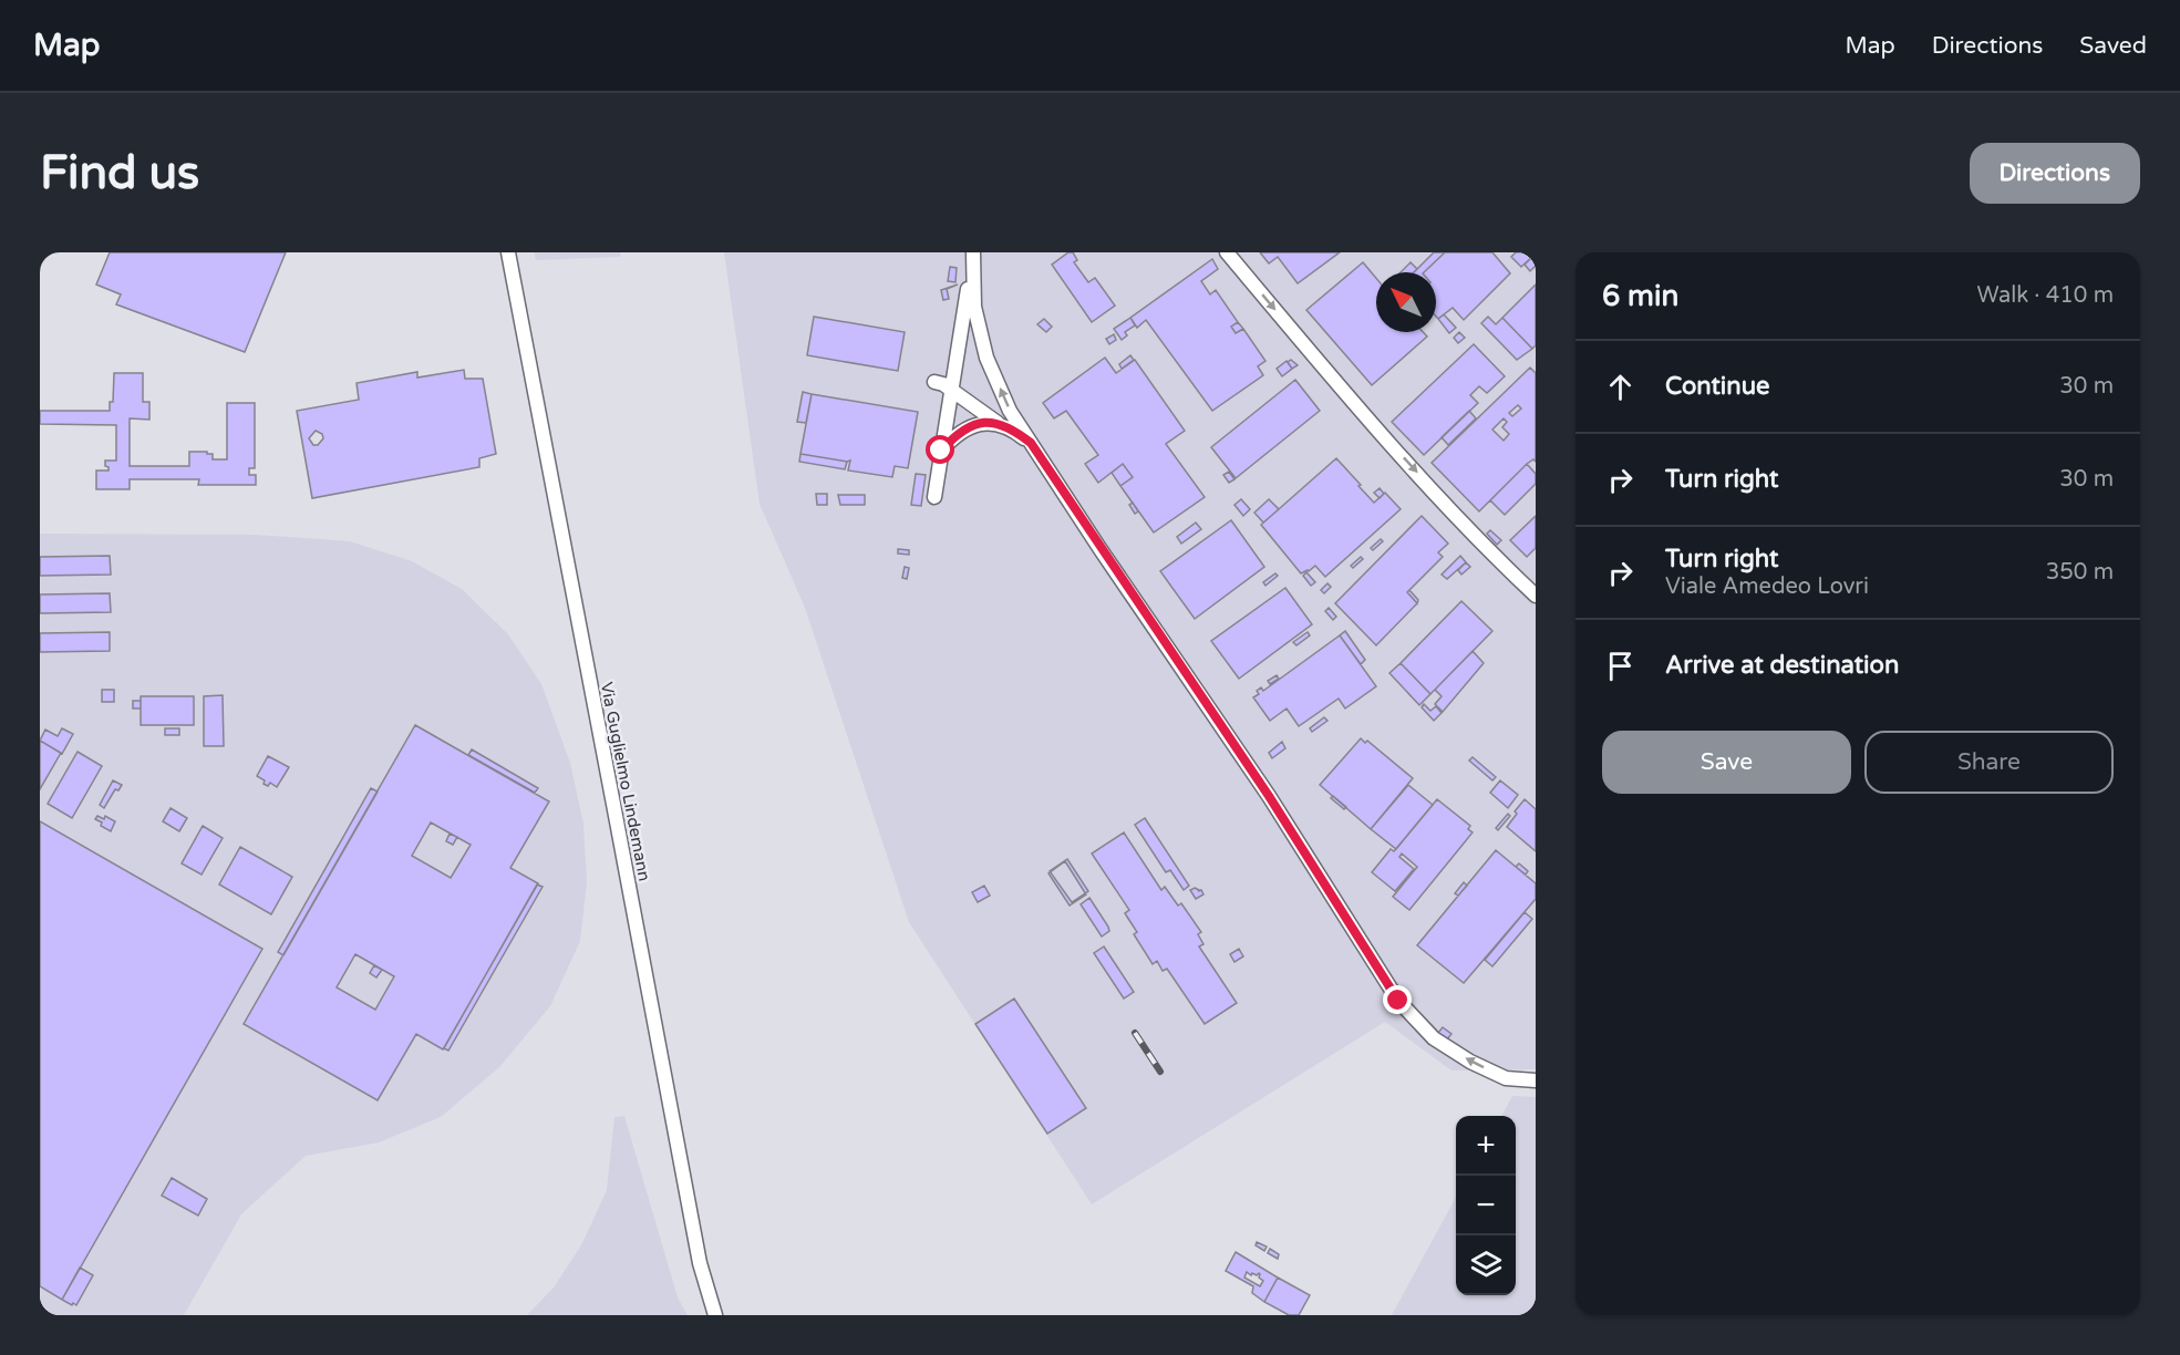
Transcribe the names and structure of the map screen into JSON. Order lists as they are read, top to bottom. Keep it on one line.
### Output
{"streets":{"street":["Via Guglielmo Lindemann"]},"north":"top left","page":{"header":"Map","nav":["Map","Directions","Saved"],"buttons":["Directions",["Save","Share"]],"title":"Find us","heading":["6 min","Walk · 410 m"],"list":[["Continue","30 m"],["Turn right","30 m"],["Turn right","Viale Amedeo Lovri","350 m"],"Arrive at destination"],"map_buttons":["+","−"]}}
